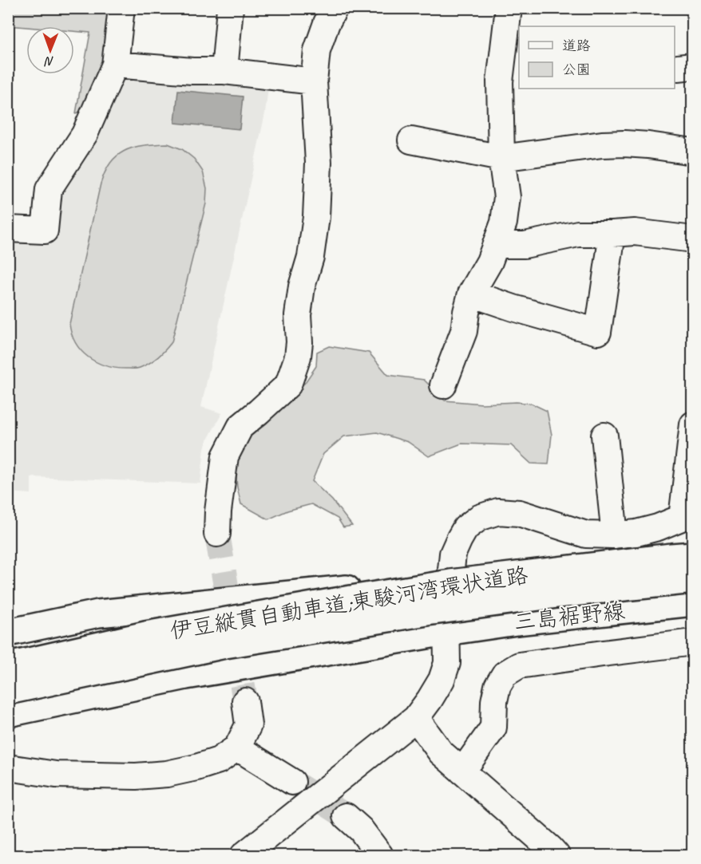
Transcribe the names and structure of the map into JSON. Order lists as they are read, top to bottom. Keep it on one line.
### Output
{"streets":{"main road":["伊豆縦貫自動車道;東駿河湾環状道路","三島裾野線"]},"legend":["道路","公園"],"north":"bottom"}
